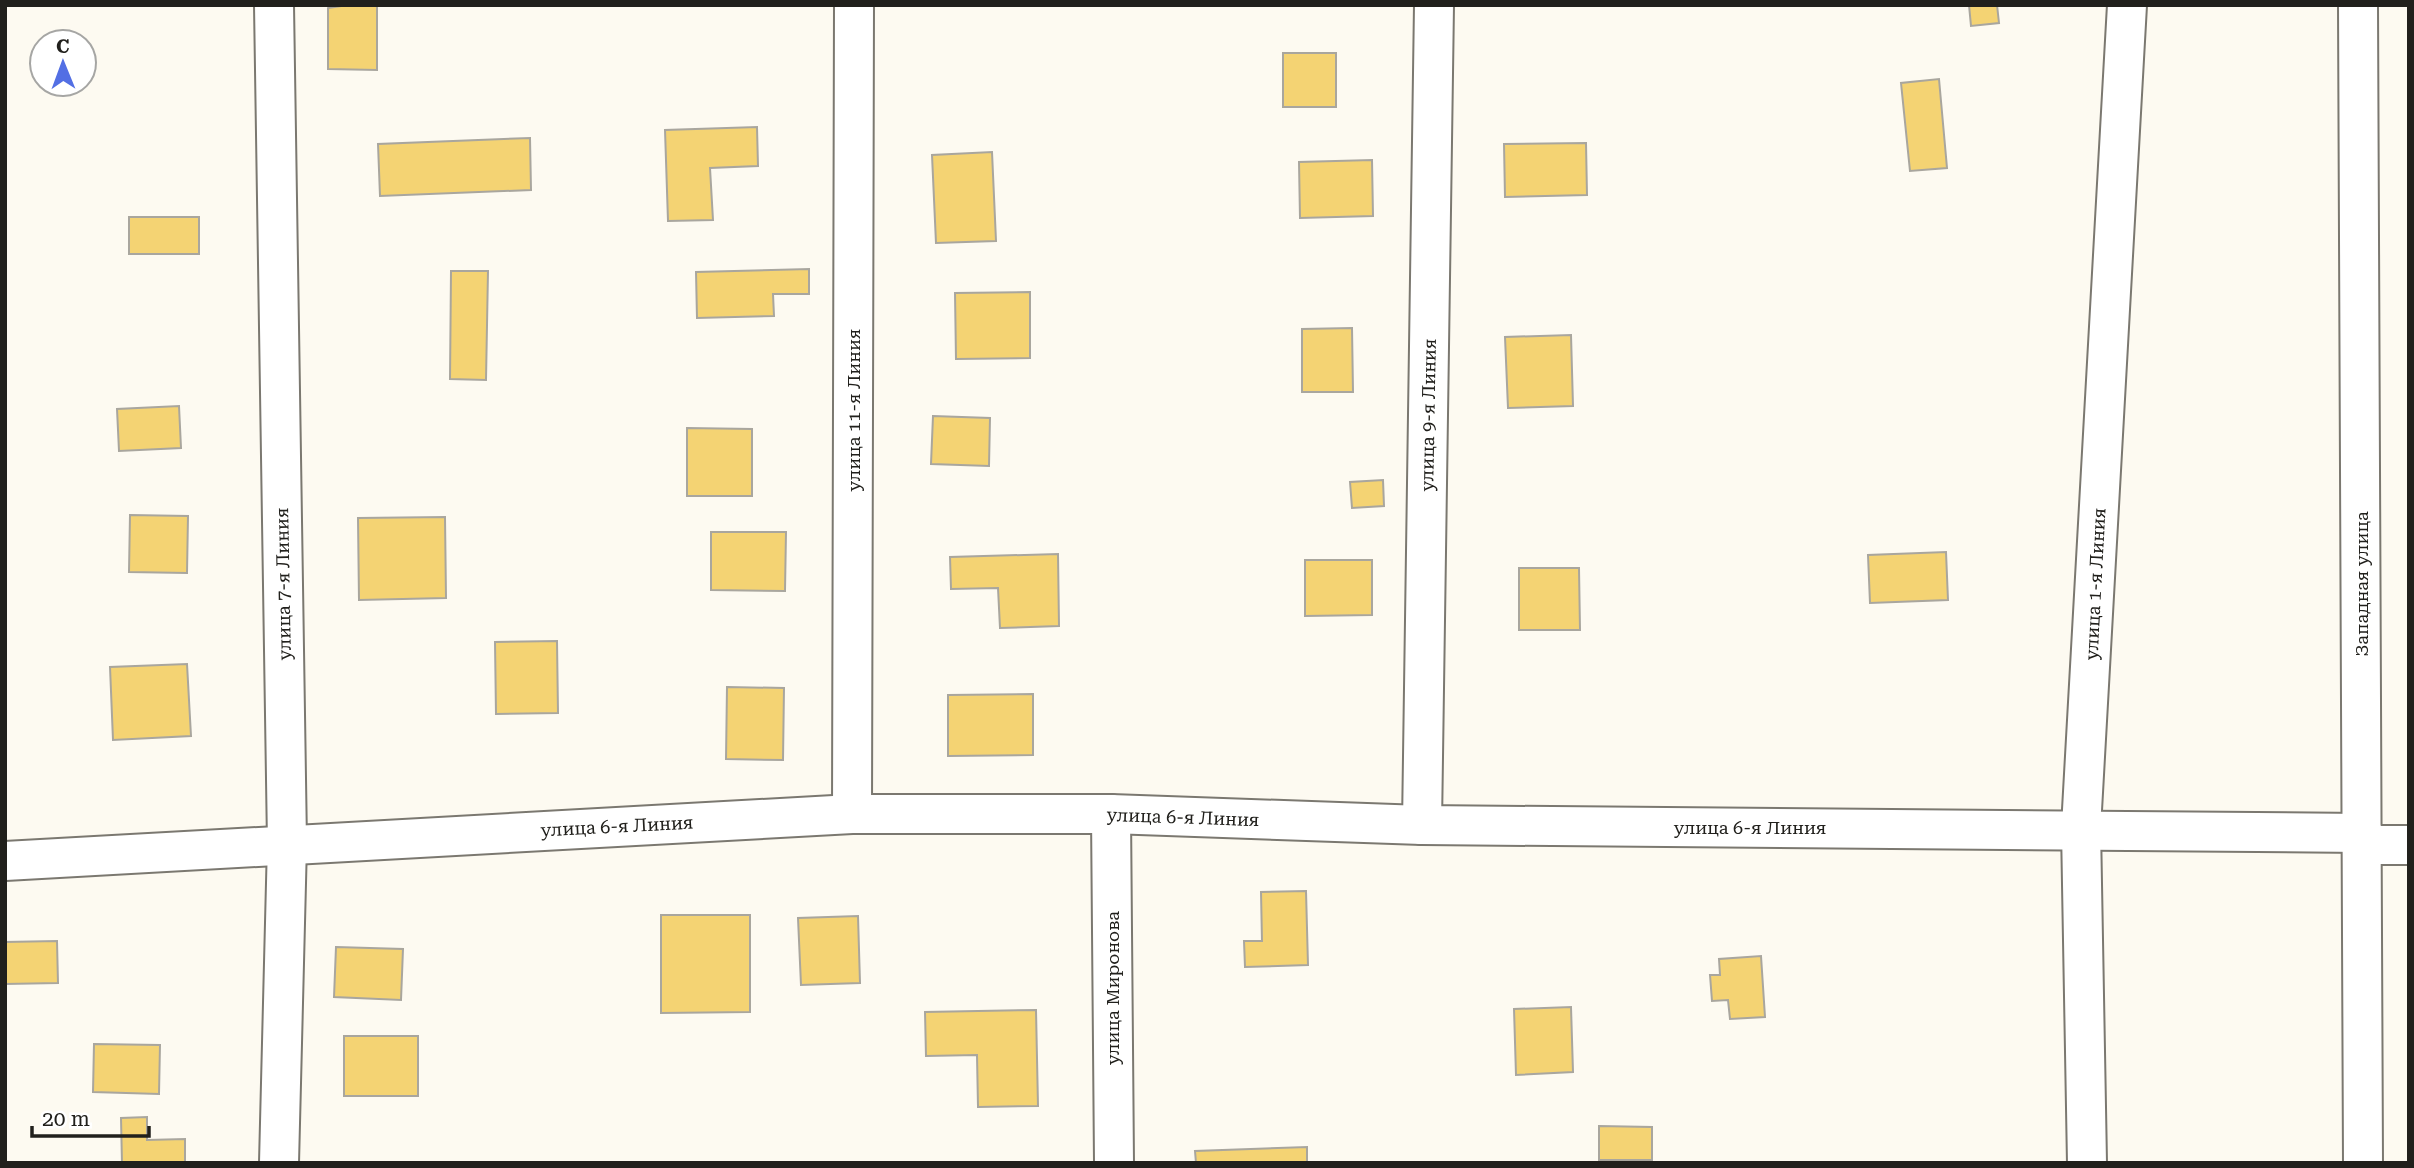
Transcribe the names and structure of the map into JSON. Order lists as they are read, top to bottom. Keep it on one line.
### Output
{"streets":{"street":["улица 11-я Линия","улица 9-я Линия","улица 7-я Линия","улица 1-я Линия","Западная улица","улица 6-я Линия","улица Миронова"]},"crossings":[["улица 11-я Линия","улица 6-я Линия"],["улица 9-я Линия","улица 6-я Линия"],["улица 7-я Линия","улица 6-я Линия"],["улица 1-я Линия","улица 6-я Линия"],["Западная улица","улица 6-я Линия"],["улица 6-я Линия","улица Миронова"]],"scale_bar":"20 m","north":"top"}
